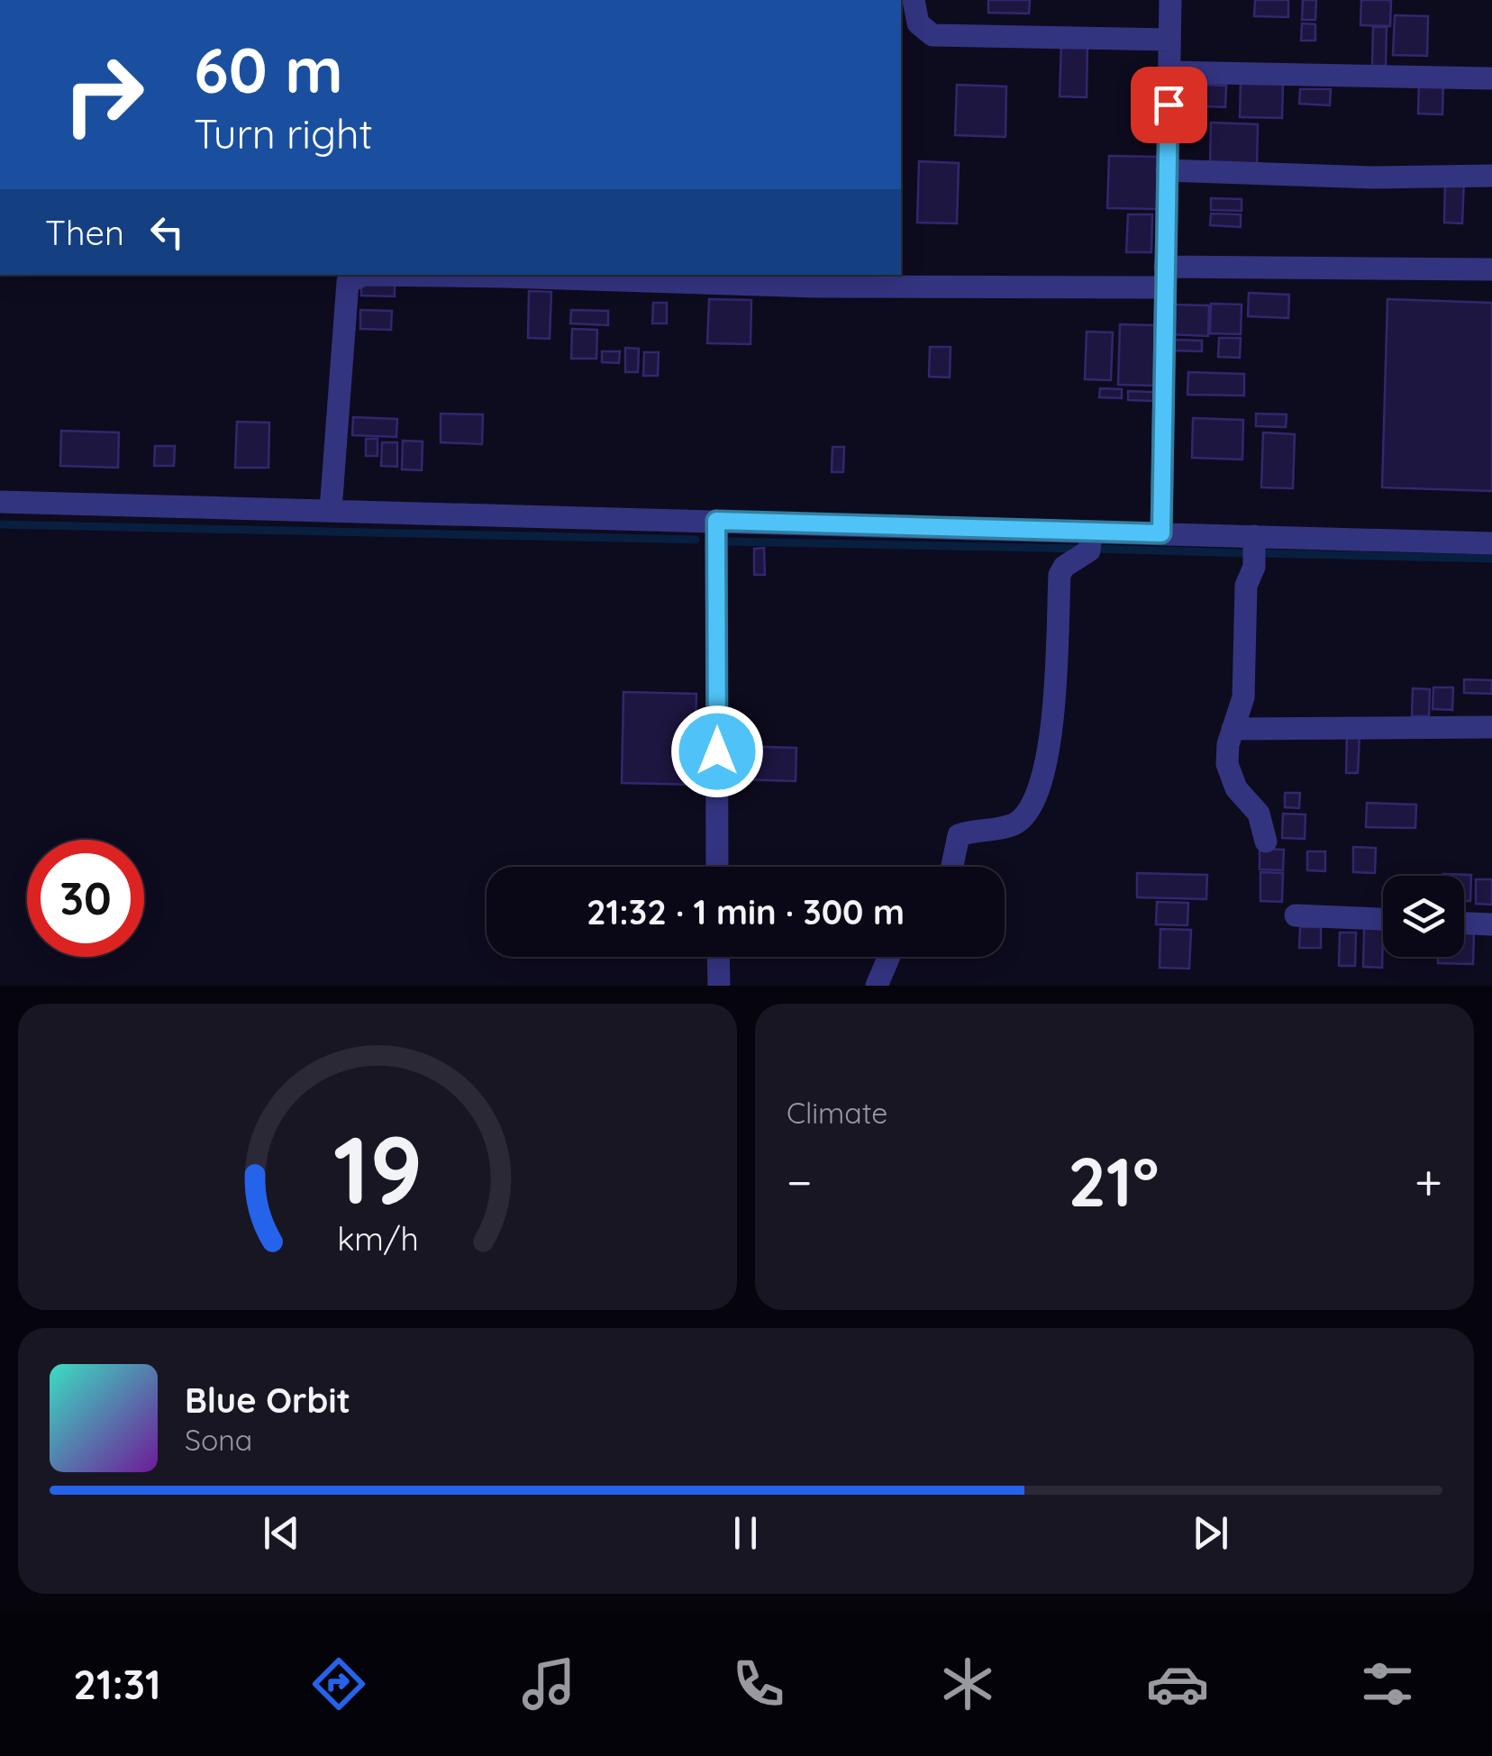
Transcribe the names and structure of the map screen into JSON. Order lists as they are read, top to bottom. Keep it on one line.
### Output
{"page":{"turn":["60 m","Turn right"],"then":"Then","limit":"30","trip":"21:32 · 1 min · 300 m","tile":"Climate","heat":["−","21°","+"],"song":["Blue Orbit","Sona"],"tabs":"21:31","gauge":["19","km/h"]}}
